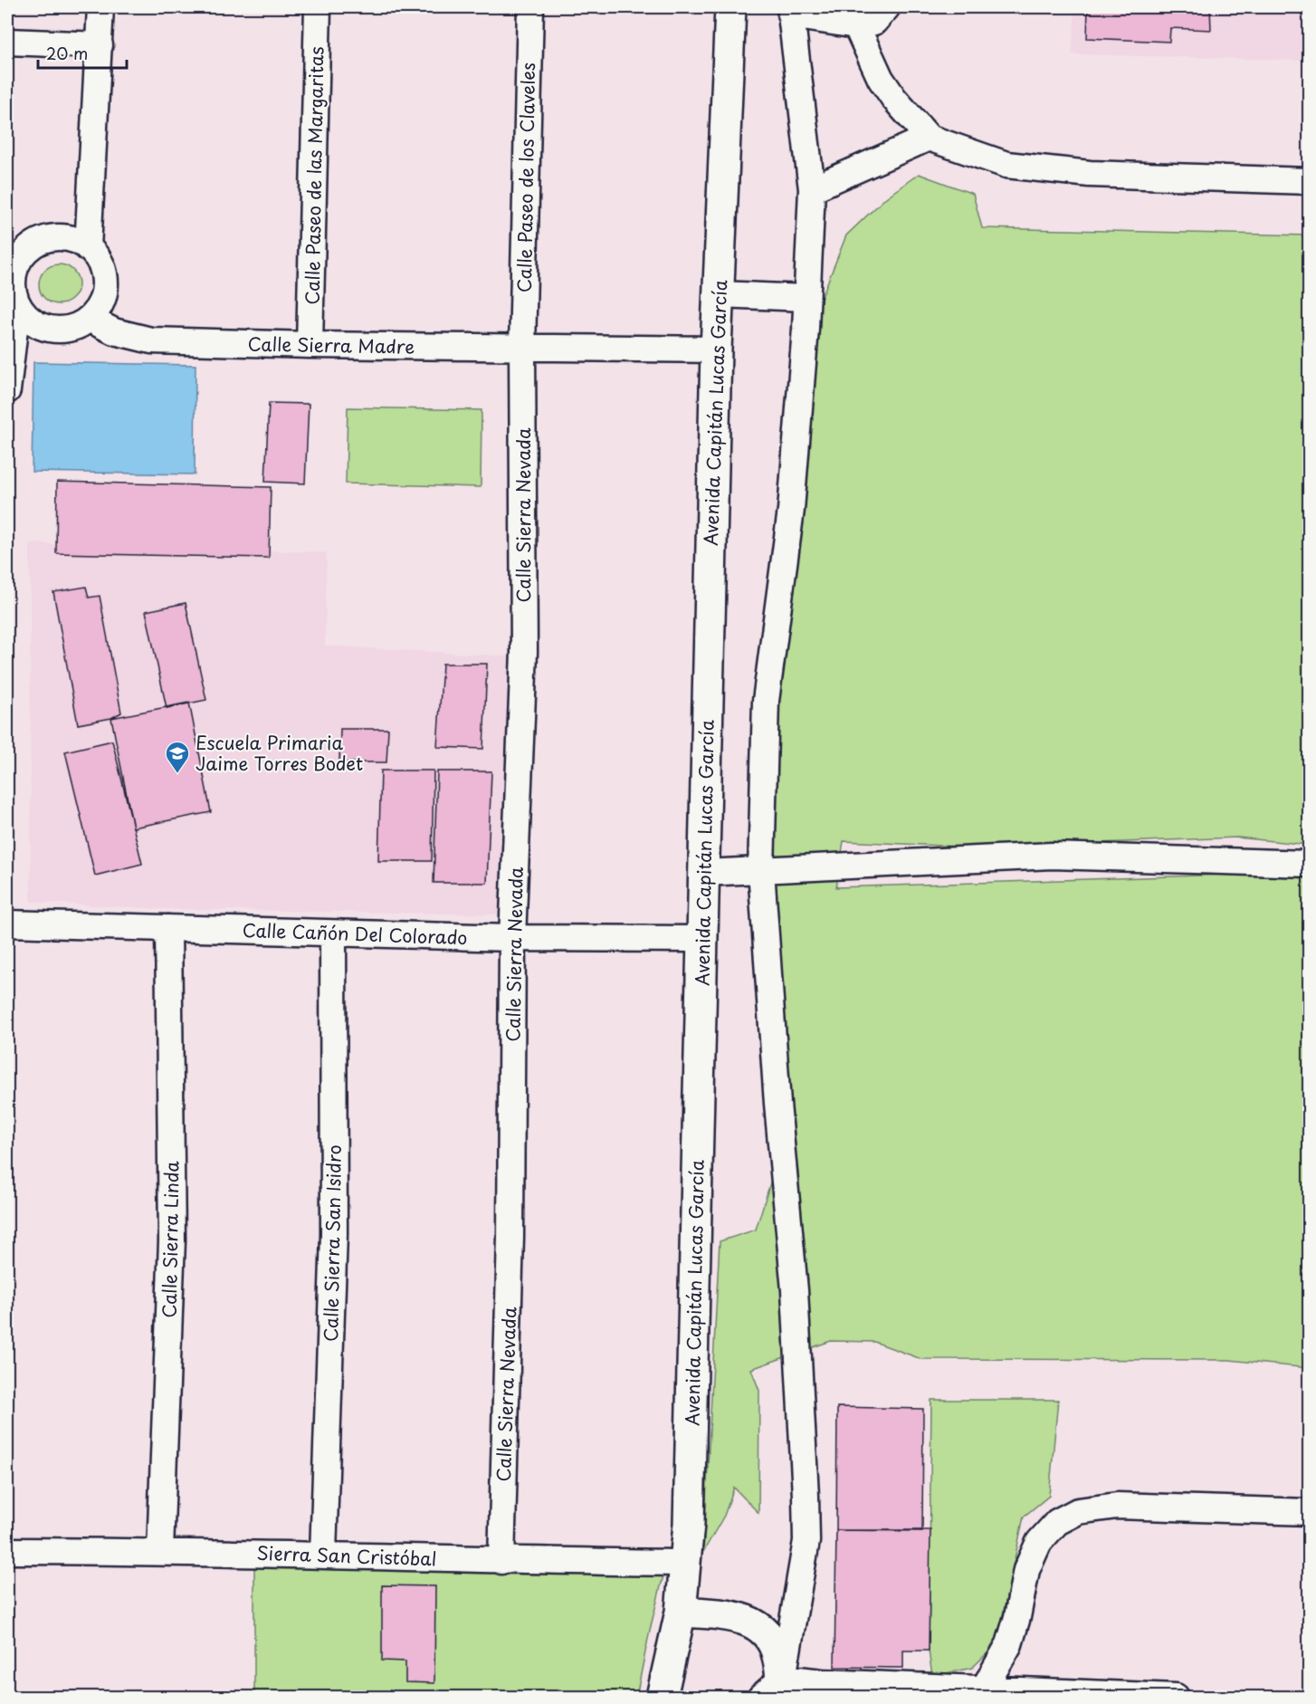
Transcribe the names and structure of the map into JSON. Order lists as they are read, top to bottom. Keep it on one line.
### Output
{"streets":{"street":["Calle Paseo de las Margaritas","Calle Paseo de los Claveles","Calle Sierra Madre","Avenida Capitán Lucas García","Calle Sierra Nevada","Calle Cañón Del Colorado","Calle Sierra Linda","Calle Sierra San Isidro","Sierra San Cristóbal"]},"crossings":[["Calle Paseo de las Margaritas","Calle Sierra Madre"],["Calle Paseo de los Claveles","Calle Sierra Madre"],["Calle Paseo de los Claveles","Calle Sierra Nevada"],["Calle Sierra Madre","Avenida Capitán Lucas García"],["Calle Sierra Madre","Calle Sierra Nevada"],["Avenida Capitán Lucas García","Calle Cañón Del Colorado"],["Avenida Capitán Lucas García","Sierra San Cristóbal"],["Calle Sierra Nevada","Calle Cañón Del Colorado"],["Calle Sierra Nevada","Sierra San Cristóbal"],["Calle Cañón Del Colorado","Calle Sierra Linda"],["Calle Cañón Del Colorado","Calle Sierra San Isidro"],["Calle Sierra Linda","Sierra San Cristóbal"],["Calle Sierra San Isidro","Sierra San Cristóbal"]],"places":{"school or university":["Escuela Primaria Jaime Torres Bodet"]},"scale_bar":"20 m"}
